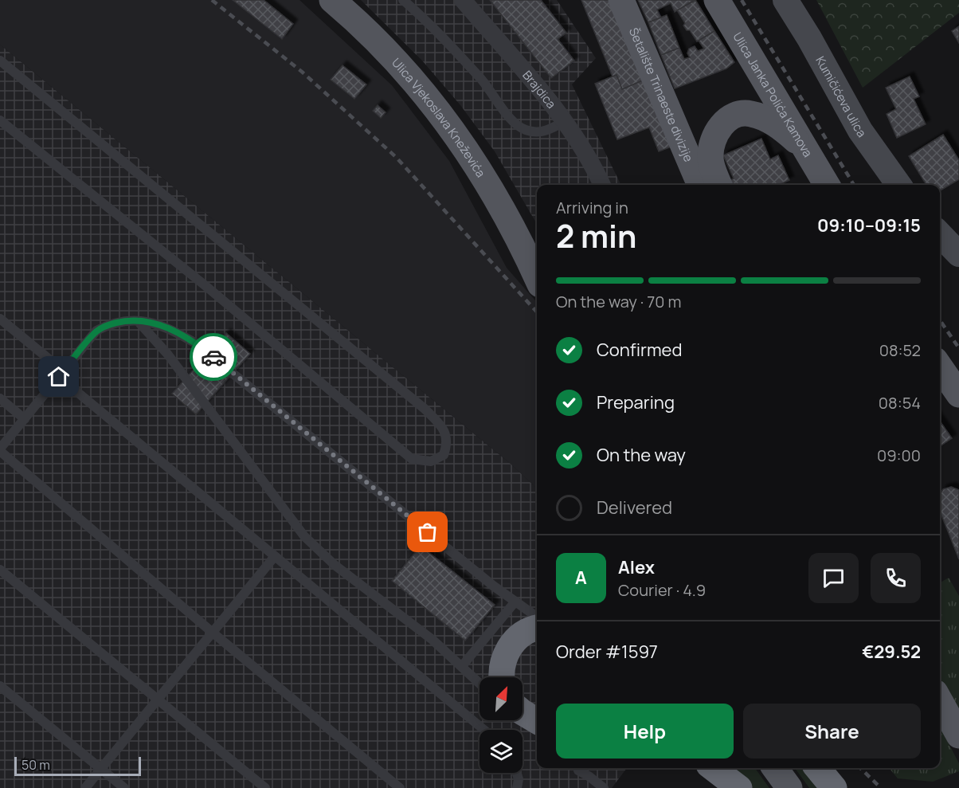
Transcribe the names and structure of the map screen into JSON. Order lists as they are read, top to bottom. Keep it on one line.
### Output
{"streets":{"main road":["Šetalište Trinaeste divizije","Ulica Janka Polića Kamova","Kumičićeva ulica","Ulica Vjekoslava Kneževića"],"street":["Brajdica"]},"scale_bar":"50 m","north":"top right","page":{"heading":["2 min","Arriving in","09:10–09:15"],"panel":["Alex","Courier · 4.9","Order #1597","€29.52"],"bar":"On the way · 70 m","list":[["Confirmed","08:52"],["Preparing","08:54"],["On the way","09:00"],"Delivered"],"round":"A","buttons":["Help","Share"],"scale":"50 m"}}
